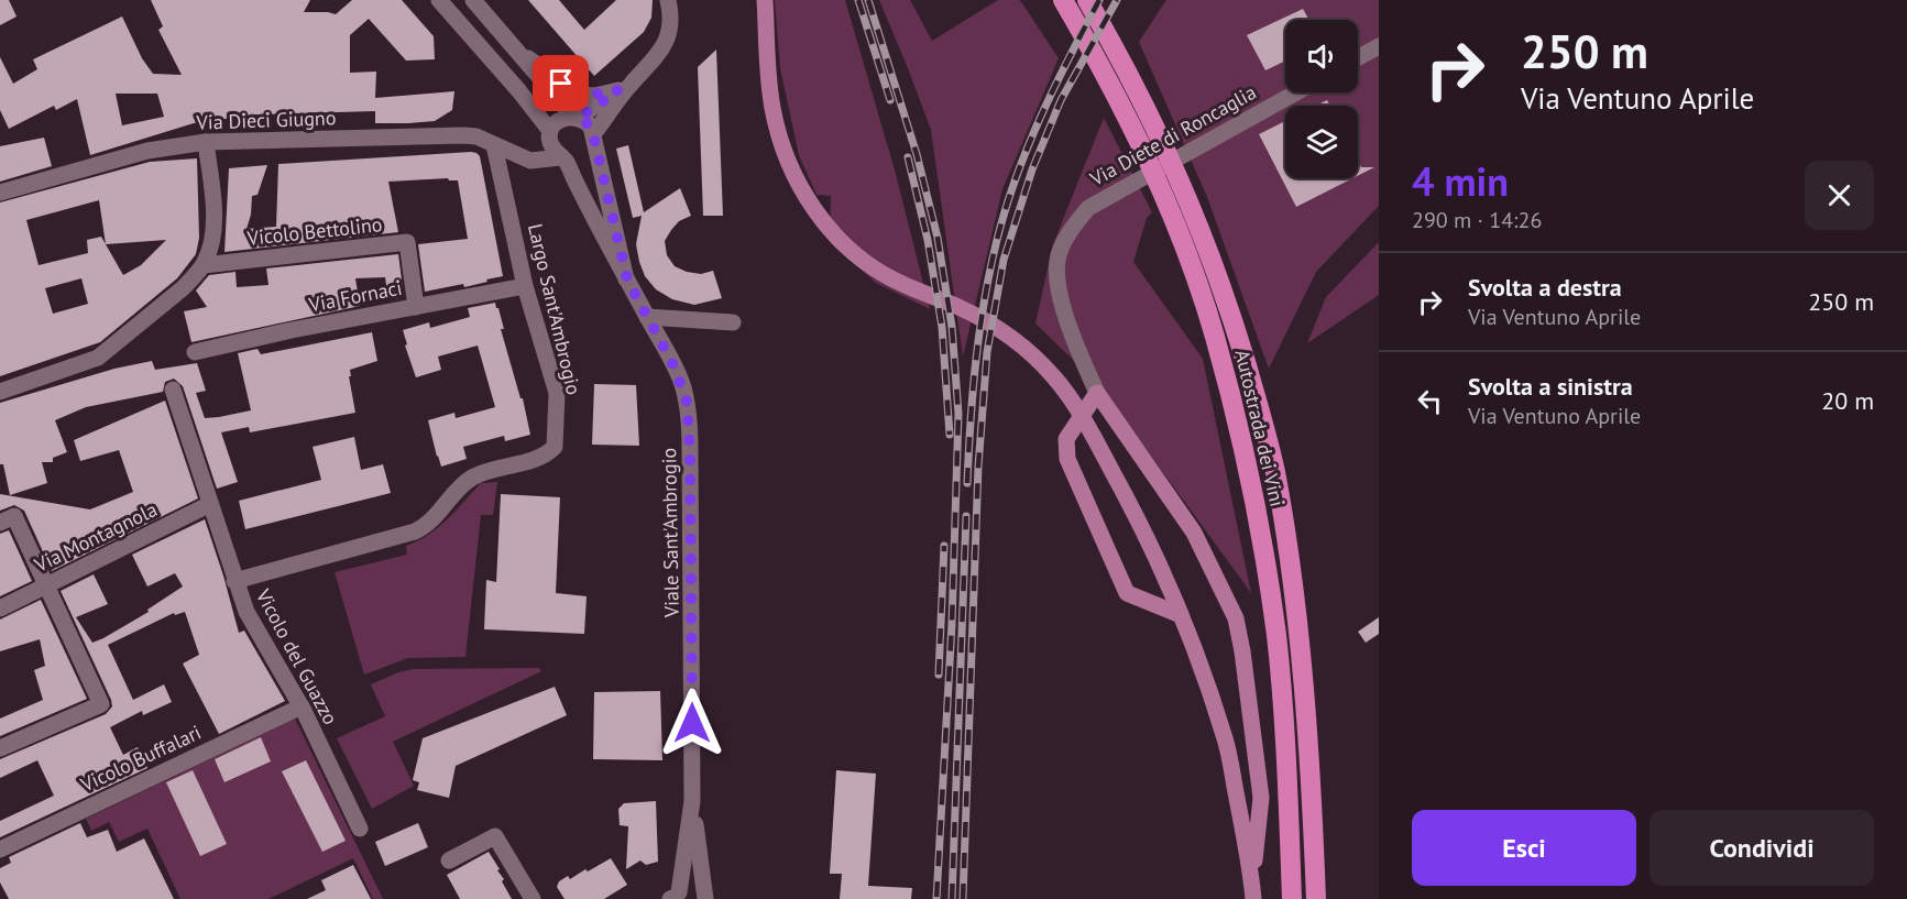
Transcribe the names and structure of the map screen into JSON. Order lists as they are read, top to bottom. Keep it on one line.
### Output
{"streets":{"highway":["Autostrada dei Vini"],"street":["Via Dieci Giugno","Via Diete di Roncaglia","Vicolo Bettolino","Via Fornaci","Largo Sant'Ambrogio","Viale Sant'Ambrogio","Via Montagnola","Vicolo del Guazzo","Vicolo Buffalari"]},"crossings":[["Via Dieci Giugno","Largo Sant'Ambrogio"],["Via Dieci Giugno","Viale Sant'Ambrogio"],["Vicolo Bettolino","Via Fornaci"],["Via Fornaci","Largo Sant'Ambrogio"],["Largo Sant'Ambrogio","Vicolo del Guazzo"],["Via Montagnola","Vicolo del Guazzo"],["Vicolo del Guazzo","Vicolo Buffalari"]],"page":{"turn":["250 m","Via Ventuno Aprile"],"heading":["4 min","290 m · 14:26"],"list":[{"name":"Svolta a destra","note":"Via Ventuno Aprile","value":"250 m"},{"name":"Svolta a sinistra","note":"Via Ventuno Aprile","value":"20 m"}],"buttons":["Esci","Condividi"]}}
